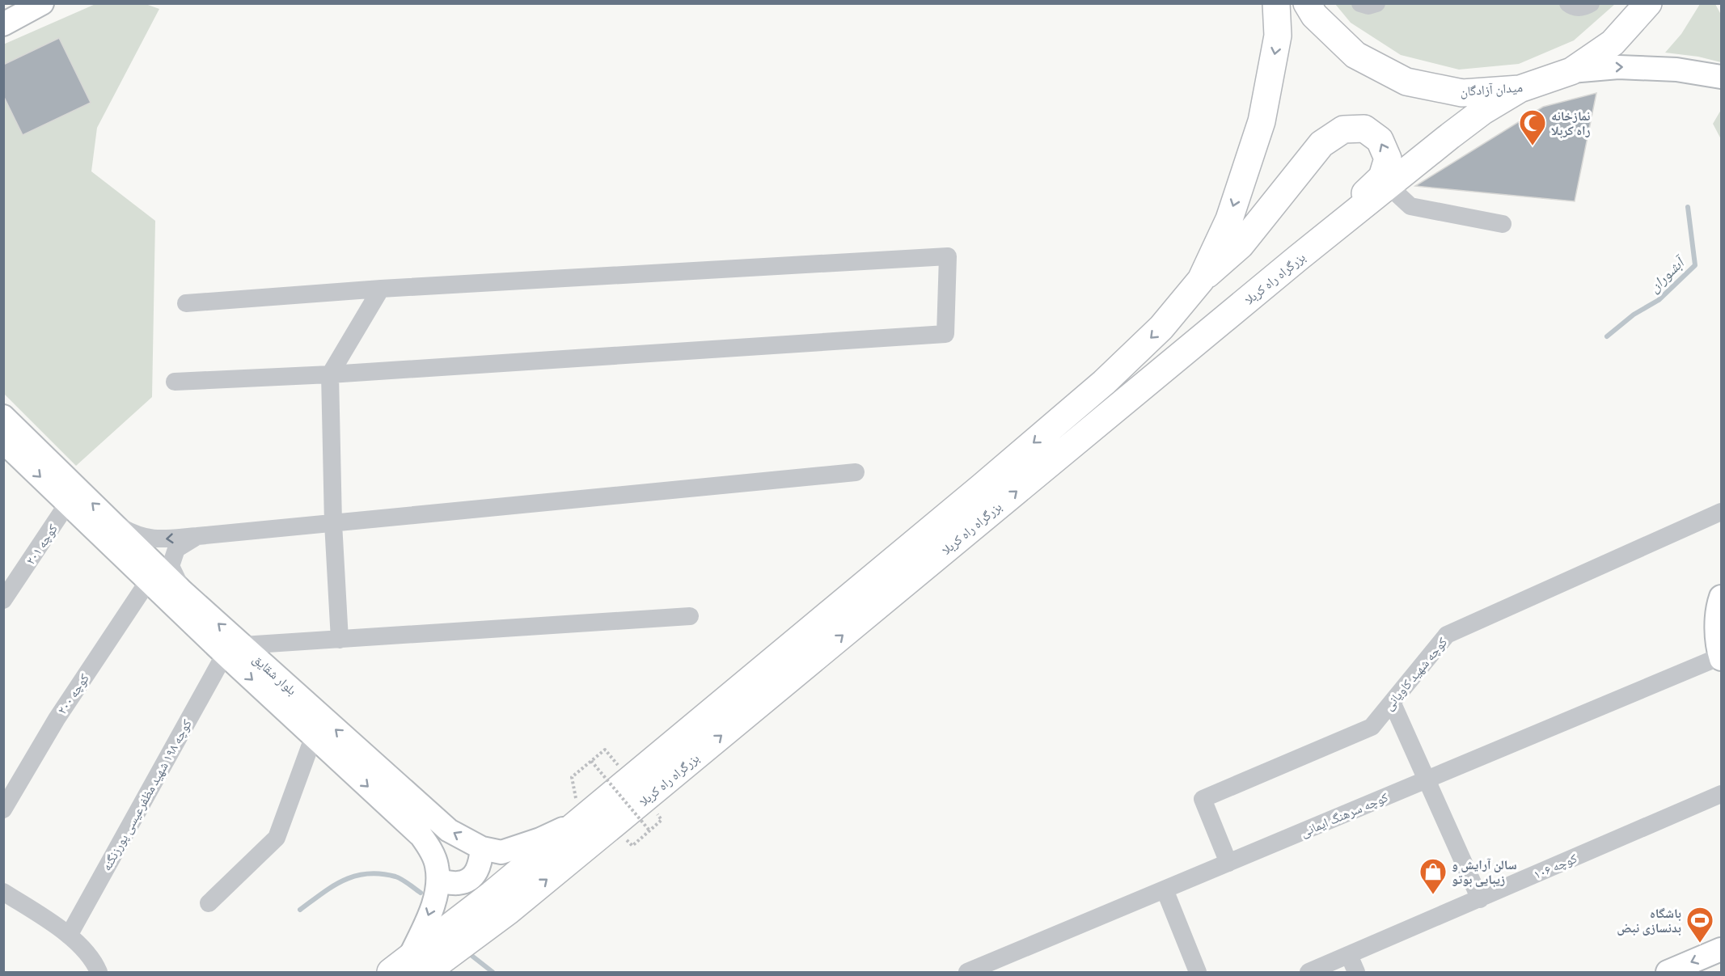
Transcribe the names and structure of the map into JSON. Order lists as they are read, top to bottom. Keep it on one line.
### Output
{"streets":{"highway":["میدان آزادگان","بزرگراه راه کربلا"],"main road":["بلوار شقایق"],"street":["کوچه ۲۰۱","کوچه شهید کاویانی","کوچه ۲۰۰","کوچه ۱۹۸ شهید مظفرعیسی پورزنگنه","کوچه سرهنگ ایمانی","کوچه ۱۰۶"]},"crossings":[["میدان آزادگان","بزرگراه راه کربلا"],["بزرگراه راه کربلا","بلوار شقایق"],["کوچه ۲۰۱","بلوار شقایق"],["کوچه شهید کاویانی","کوچه سرهنگ ایمانی"],["بلوار شقایق","کوچه ۲۰۰"],["بلوار شقایق","کوچه ۱۹۸ شهید مظفرعیسی پورزنگنه"]],"water":["آبشوران"],"places":{"mosque":["نمازخانه راه کربلا"],"shop":["سالن آرایش و زیبایی بوتو"],"sports":["باشگاه بدنسازی نبض"]}}
